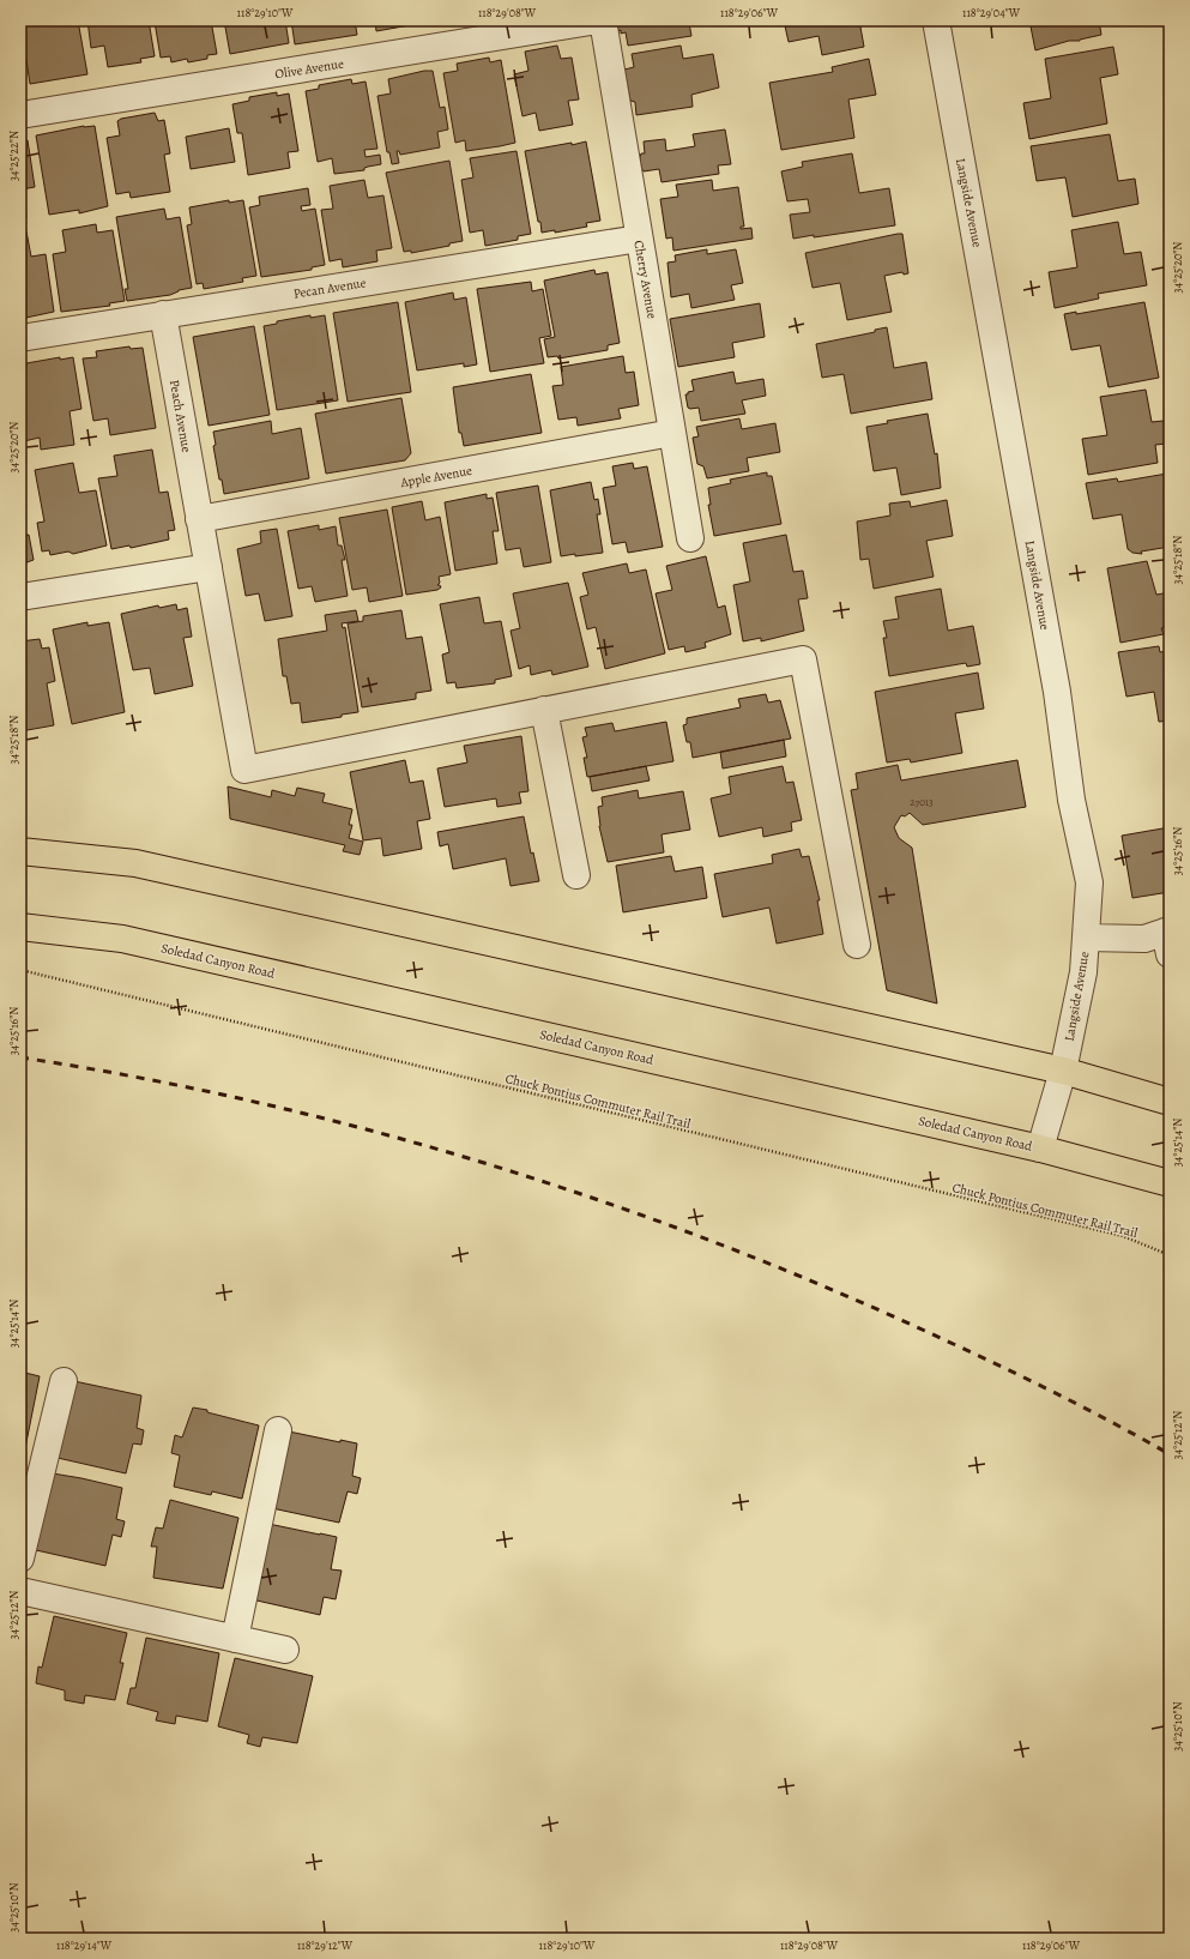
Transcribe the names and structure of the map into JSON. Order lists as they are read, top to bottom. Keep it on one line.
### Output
{"streets":{"main road":["Soledad Canyon Road"],"street":["Olive Avenue","Langside Avenue","Cherry Avenue","Pecan Avenue","Peach Avenue","Apple Avenue"],"path":["Chuck Pontius Commuter Rail Trail"]},"crossings":[["Langside Avenue","Soledad Canyon Road"],["Cherry Avenue","Pecan Avenue"],["Cherry Avenue","Apple Avenue"],["Pecan Avenue","Peach Avenue"],["Peach Avenue","Apple Avenue"]],"house_numbers":["27013"],"coordinates":["118°29'10\"W","118°29'08\"W","118°29'06\"W","118°29'04\"W","34°25'22\"N","34°25'20\"N","34°25'18\"N","34°25'16\"N","34°25'14\"N","34°25'12\"N","34°25'10\"N","118°29'14\"W","118°29'12\"W"]}
